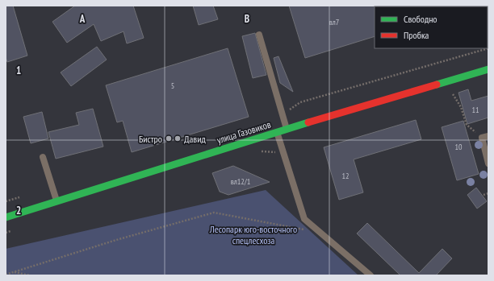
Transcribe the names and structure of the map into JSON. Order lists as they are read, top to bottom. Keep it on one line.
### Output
{"streets":{"street":["улица Газовиков"]},"parks":["Лесопарк юго-восточного спецлесхоза"],"places":["Бистро","Давид"],"house_numbers":["вл7","5","11","10","12","вл12/1"],"legend":["Свободно","Пробка"],"grid":{"columns":["A","B"],"rows":["1","2"]}}
